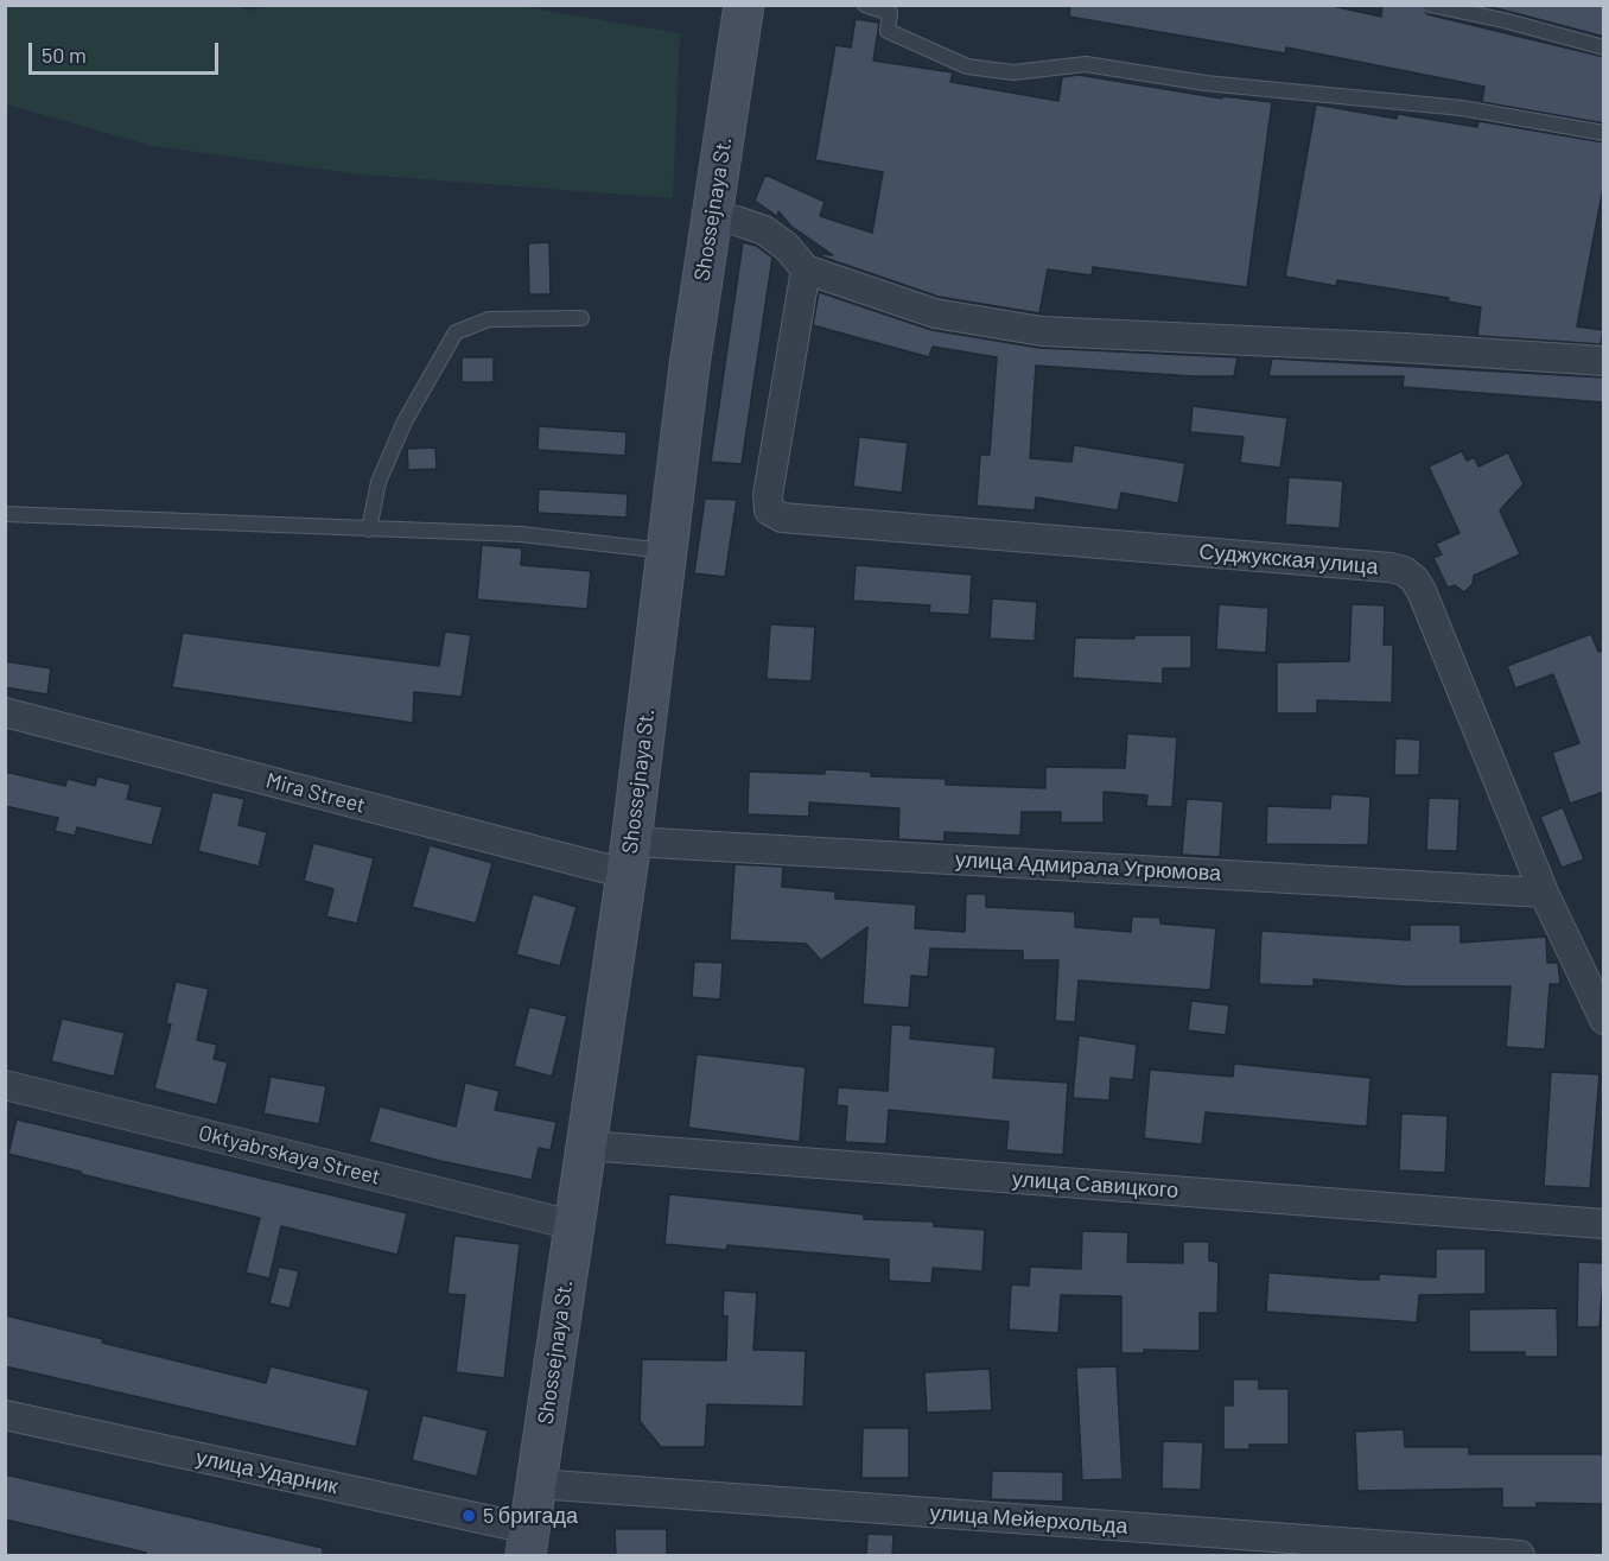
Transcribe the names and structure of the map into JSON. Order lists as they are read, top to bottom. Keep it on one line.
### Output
{"streets":{"street":["Shossejnaya St.","Суджукская улица","Mira Street","улица Адмирала Угрюмова","Oktyabrskaya Street","улица Савицкого","улица Ударник","улица Мейерхольда"]},"crossings":[["Shossejnaya St.","Mira Street"],["Shossejnaya St.","улица Адмирала Угрюмова"],["Shossejnaya St.","Oktyabrskaya Street"],["Shossejnaya St.","улица Савицкого"],["Shossejnaya St.","улица Ударник"],["Shossejnaya St.","улица Мейерхольда"],["Суджукская улица","улица Адмирала Угрюмова"],["Mira Street","улица Адмирала Угрюмова"]],"places":["5 бригада"],"scale_bar":"50 m"}
